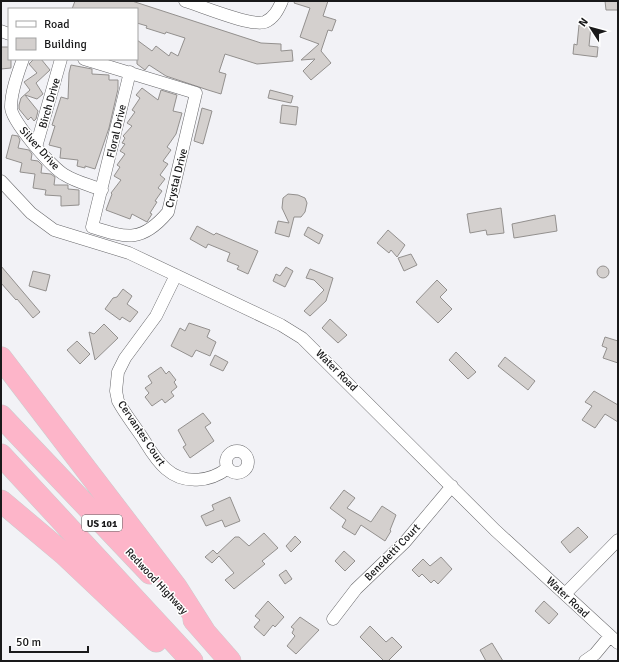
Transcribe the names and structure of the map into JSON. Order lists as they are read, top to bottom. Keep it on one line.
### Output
{"streets":{"highway":["US 101","Redwood Highway"],"street":["Birch Drive","Floral Drive","Silver Drive","Crystal Drive","Water Road","Cervantes Court","Benedetti Court"]},"crossings":[["Birch Drive","Silver Drive"],["Floral Drive","Silver Drive"],["Floral Drive","Crystal Drive"],["Silver Drive","Crystal Drive"],["Water Road","Cervantes Court"],["Water Road","Benedetti Court"]],"legend":["Road","Building"],"scale_bar":"50 m","north":"top left"}
